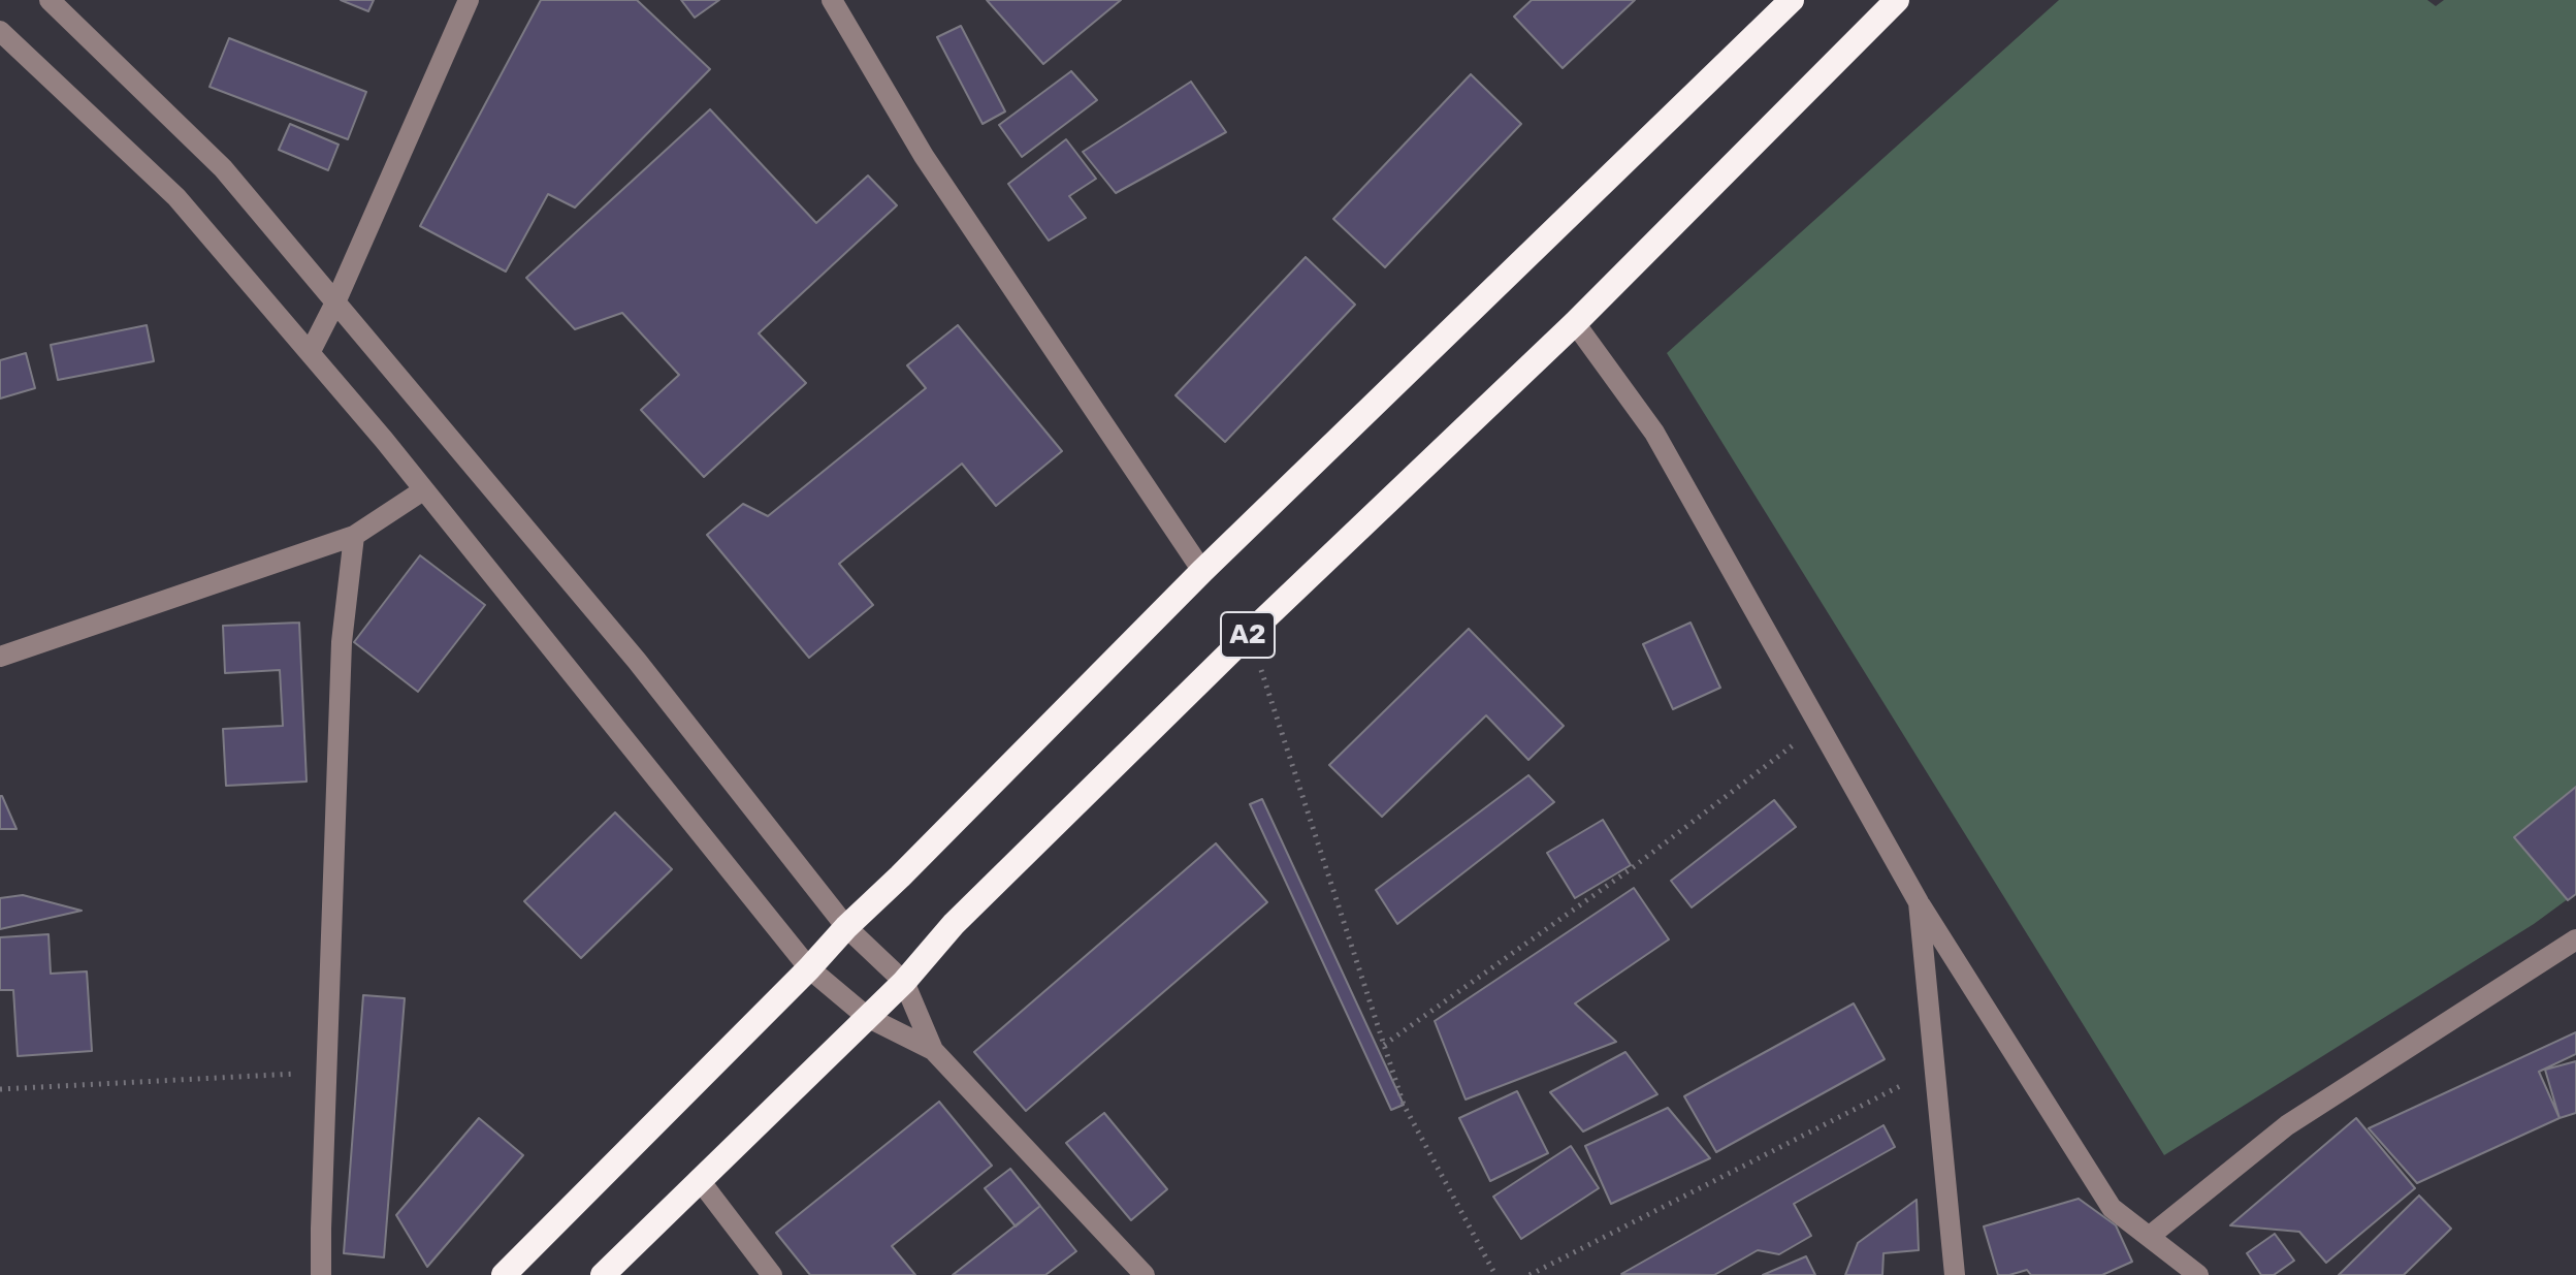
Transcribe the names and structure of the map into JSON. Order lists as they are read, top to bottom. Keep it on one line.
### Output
{"streets":{"highway":["A2"]}}
